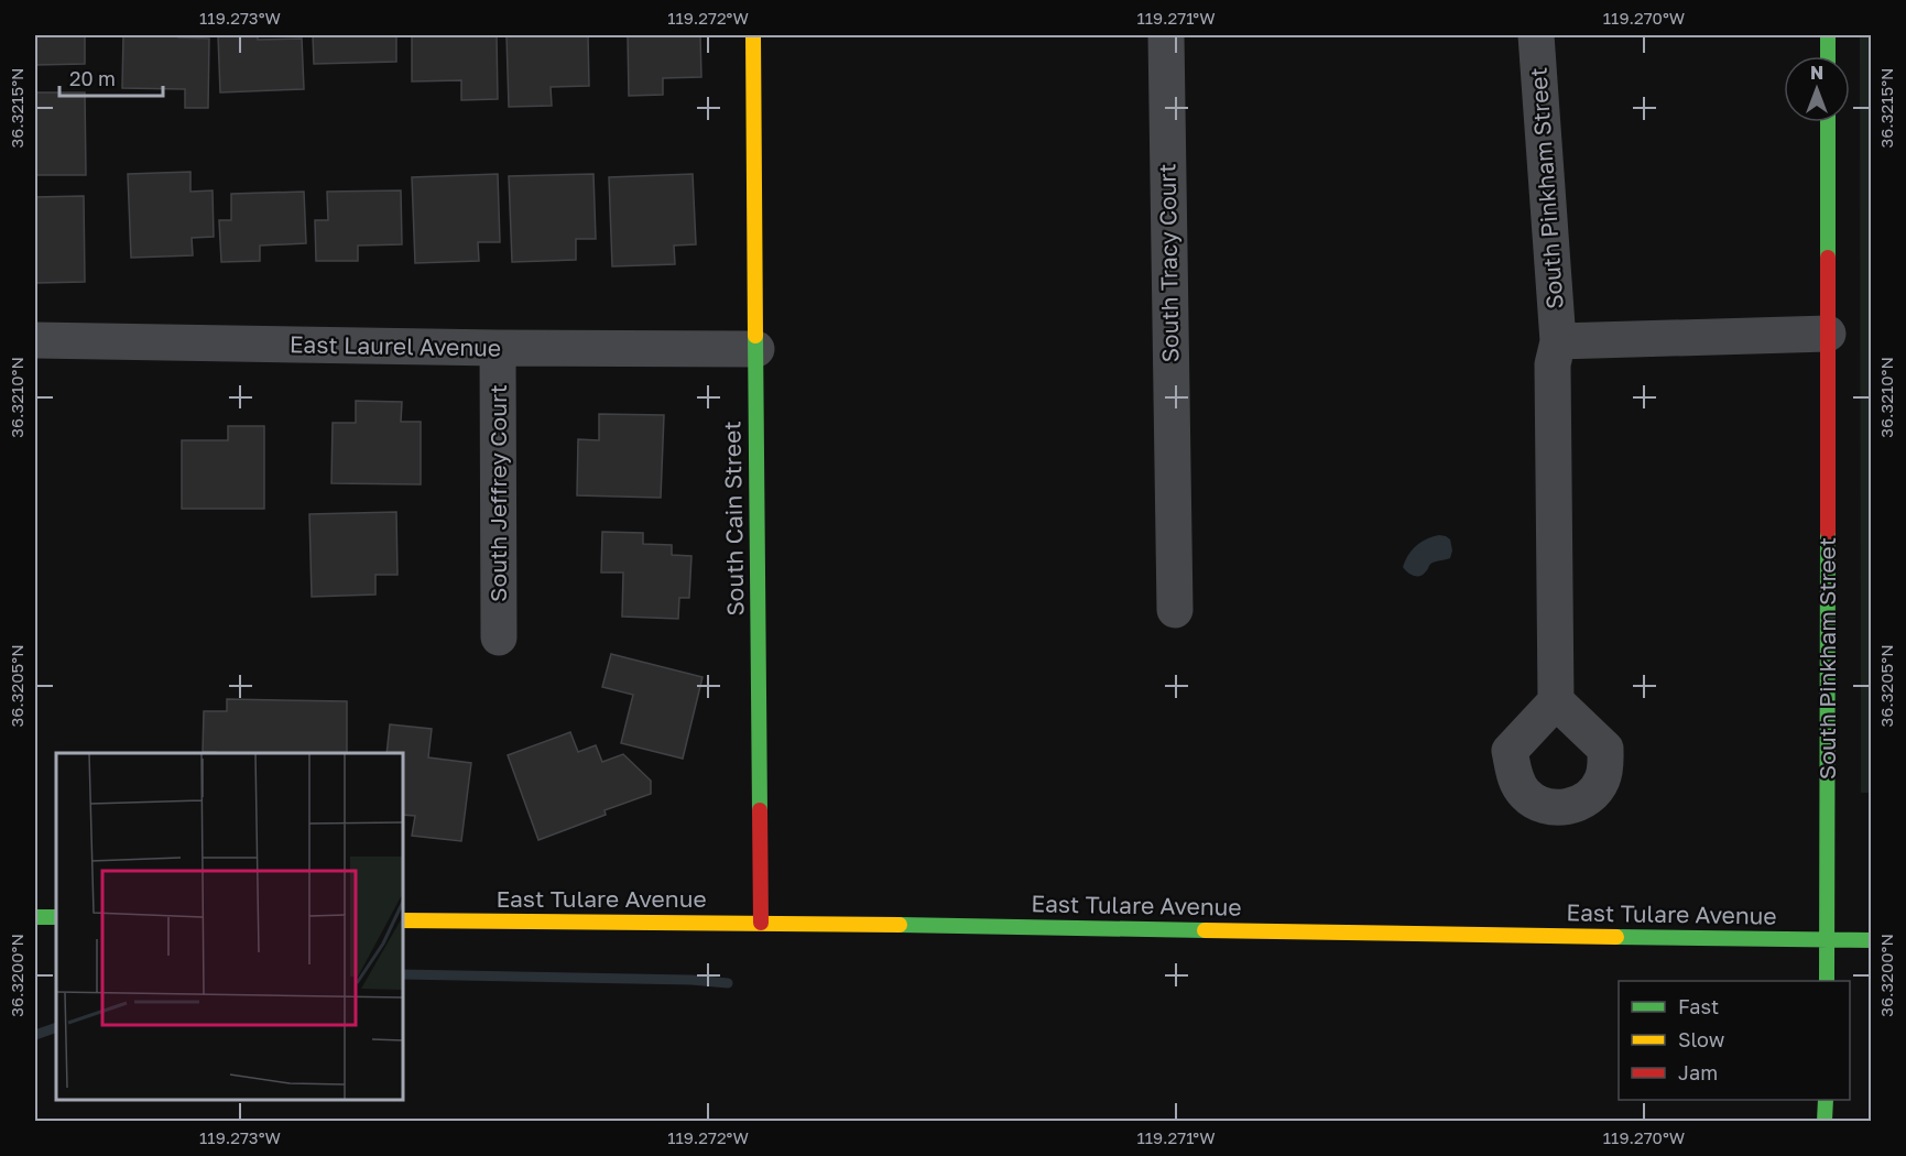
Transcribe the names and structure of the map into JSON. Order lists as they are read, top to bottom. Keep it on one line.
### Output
{"streets":{"street":["South Pinkham Street","South Tracy Court","East Laurel Avenue","South Jeffrey Court","South Cain Street","East Tulare Avenue"]},"crossings":[["South Pinkham Street","East Tulare Avenue"],["East Laurel Avenue","South Jeffrey Court"],["East Laurel Avenue","South Cain Street"],["South Cain Street","East Tulare Avenue"]],"legend":["Fast","Slow","Jam"],"scale_bar":"20 m","north":"top","coordinates":["119.273°W","119.272°W","119.271°W","119.270°W","36.3215°N","36.3210°N","36.3205°N","36.3200°N"]}
